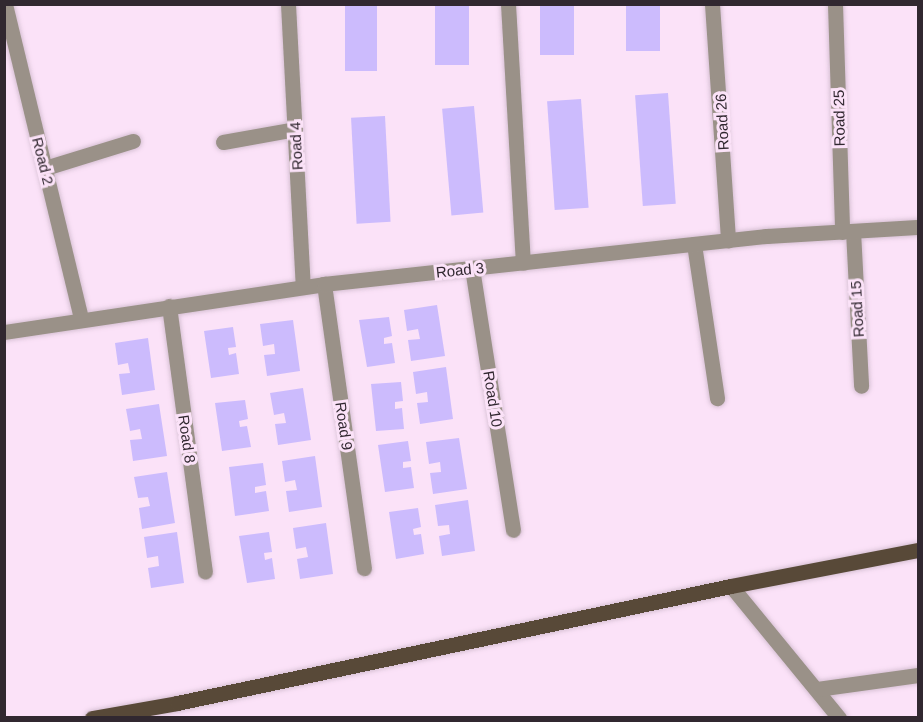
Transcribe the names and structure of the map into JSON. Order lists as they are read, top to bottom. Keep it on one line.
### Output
{"streets":{"street":["Road 25","Road 26","Road 4","Road 2","Road 3","Road 15","Road 10","Road 9","Road 8"]},"crossings":[["Road 25","Road 3"],["Road 25","Road 15"],["Road 26","Road 3"],["Road 4","Road 3"],["Road 2","Road 3"],["Road 3","Road 15"],["Road 3","Road 10"],["Road 3","Road 9"],["Road 3","Road 8"]]}
